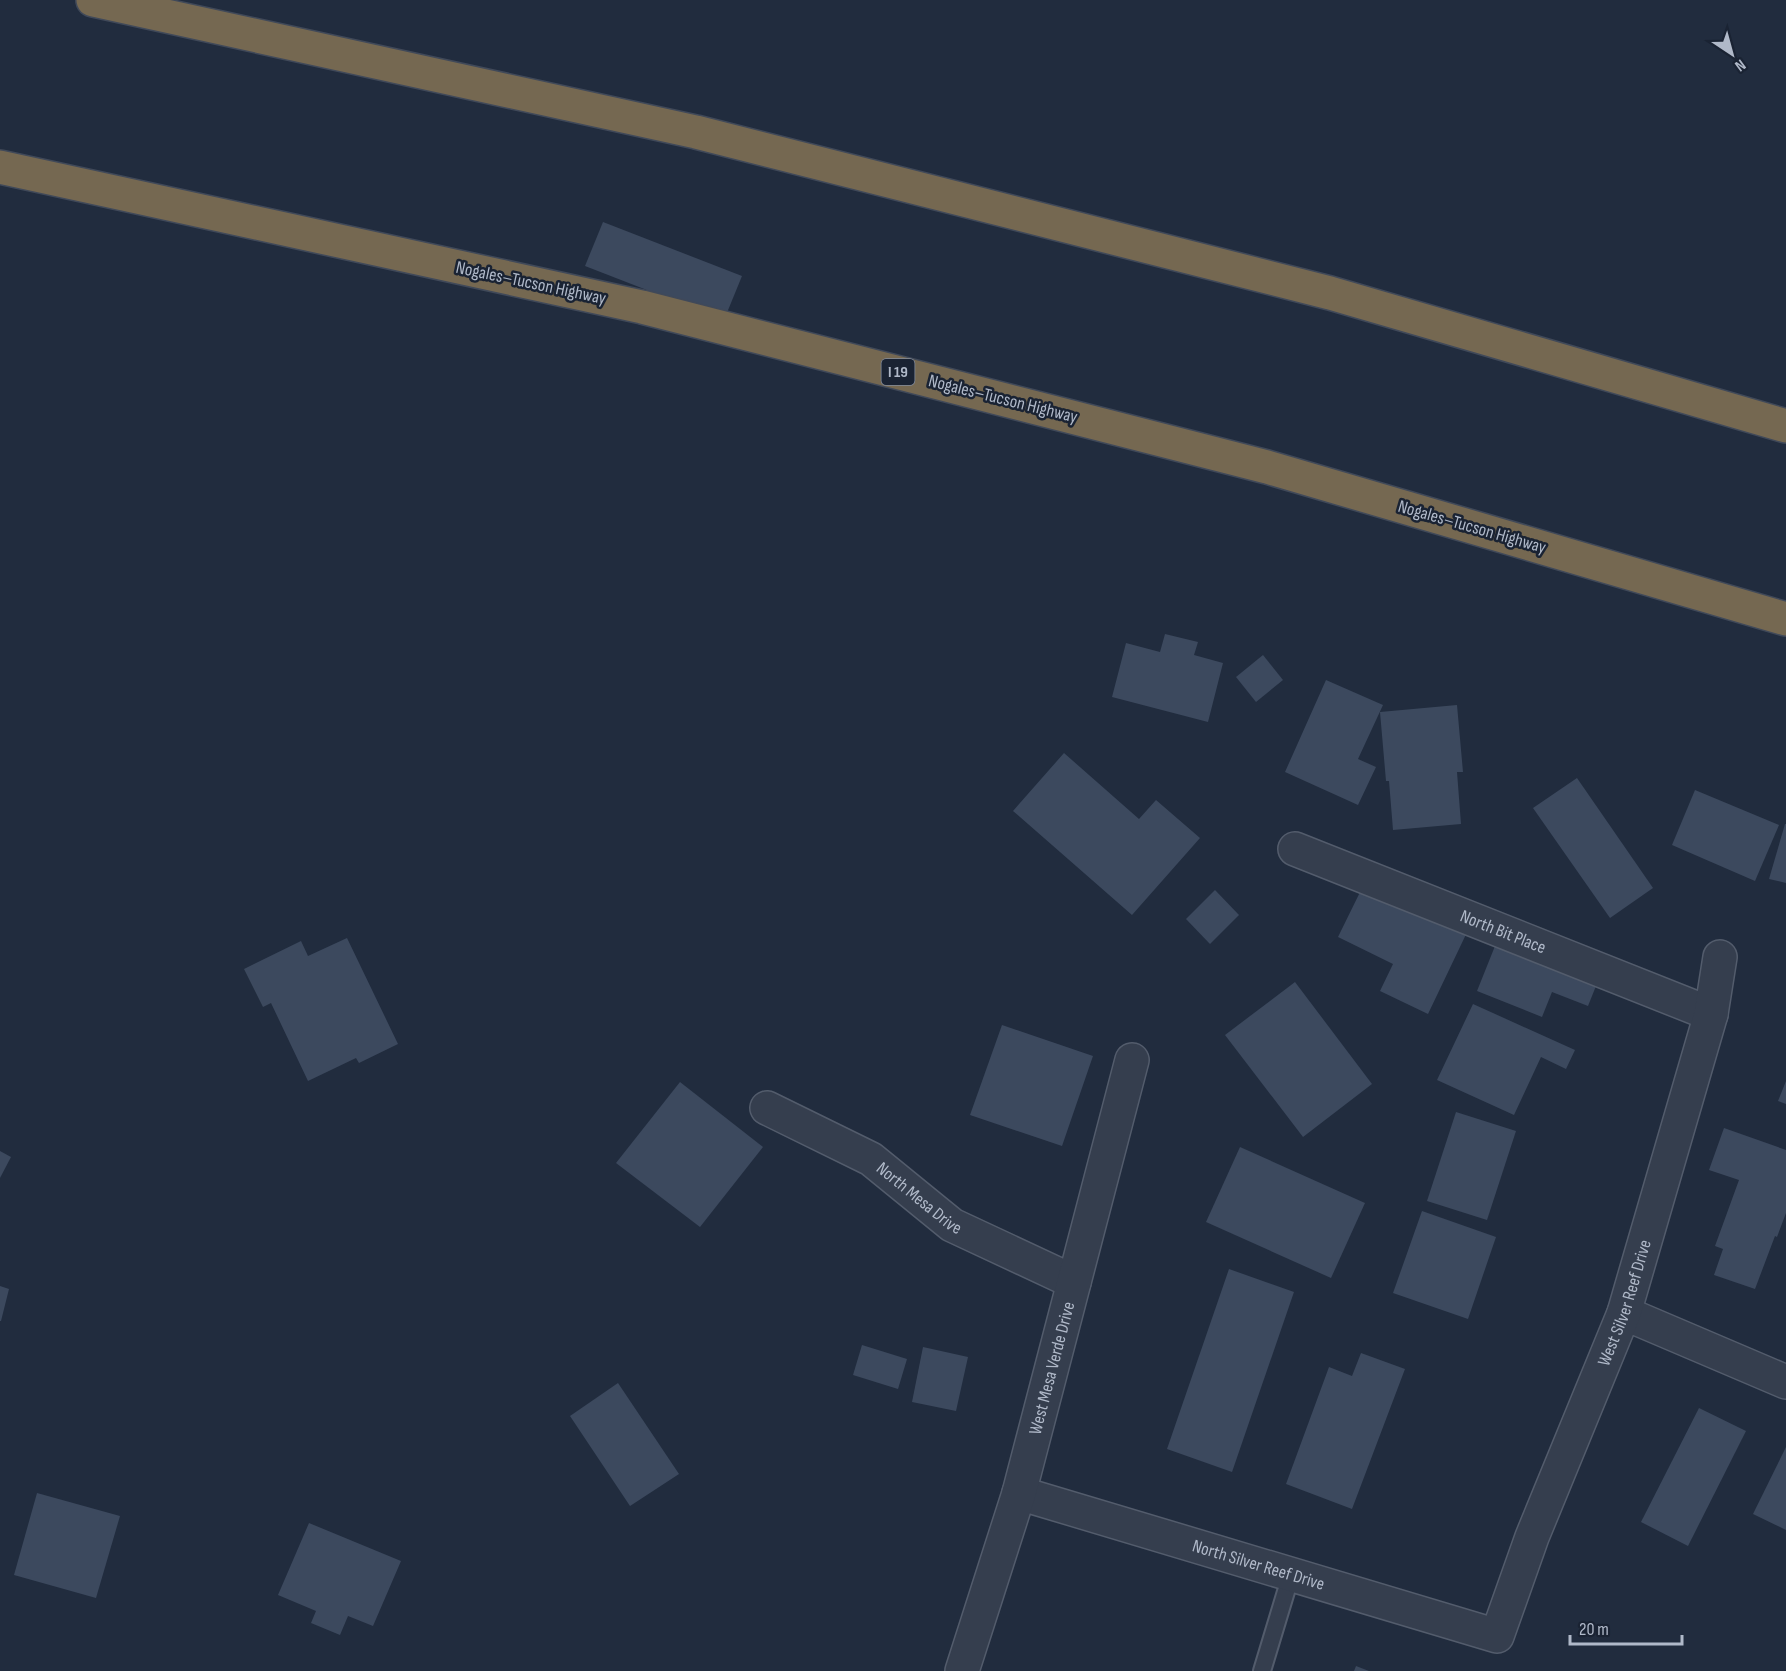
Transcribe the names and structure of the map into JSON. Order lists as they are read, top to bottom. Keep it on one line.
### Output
{"streets":{"highway":["Nogales–Tucson Highway","I 19"],"street":["North Bit Place","North Mesa Drive","West Silver Reef Drive","West Mesa Verde Drive","North Silver Reef Drive"]},"crossings":[["North Bit Place","West Silver Reef Drive"],["North Mesa Drive","West Mesa Verde Drive"],["West Silver Reef Drive","North Silver Reef Drive"],["West Mesa Verde Drive","North Silver Reef Drive"]],"scale_bar":"20 m","north":"bottom right"}
